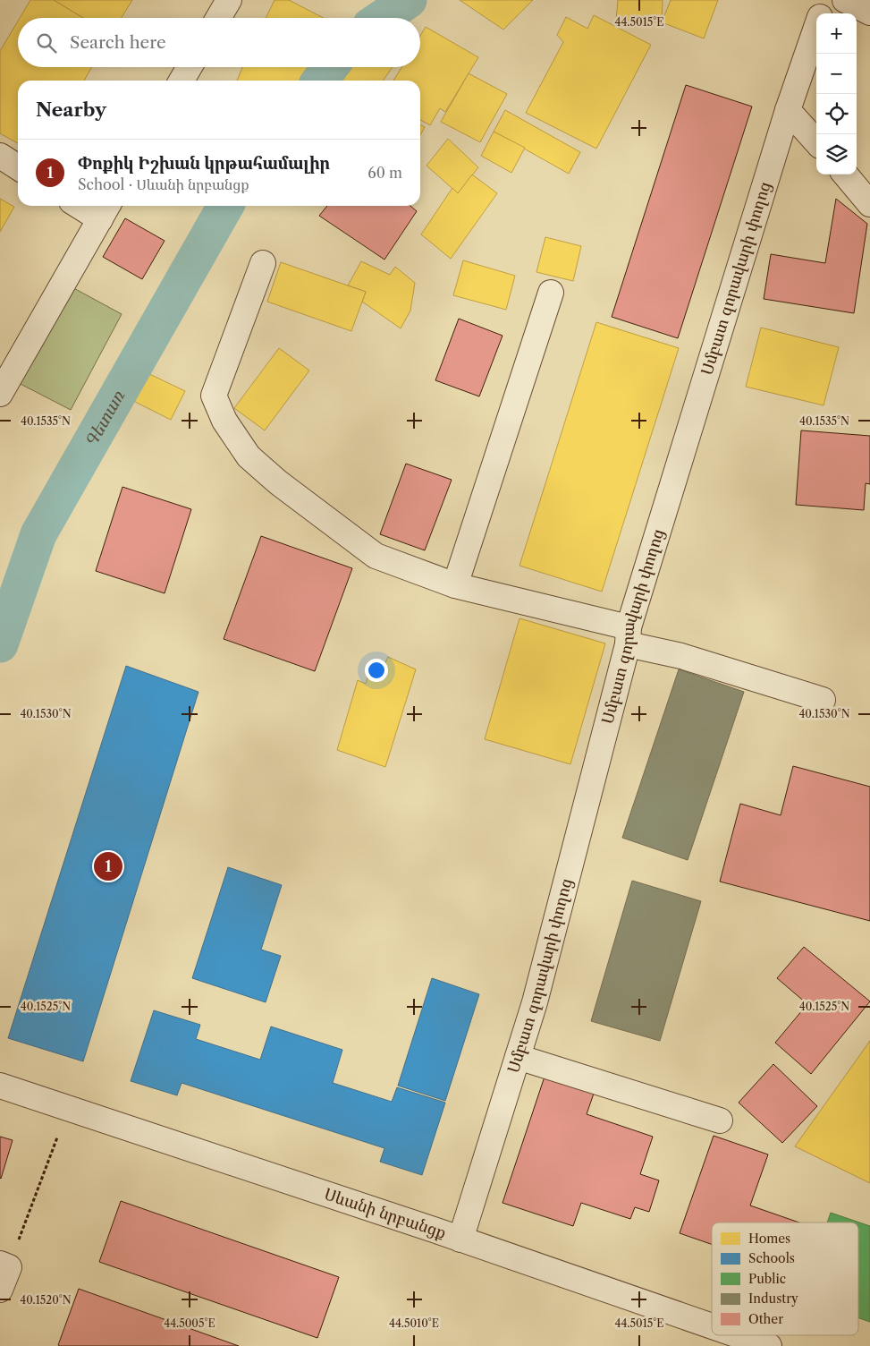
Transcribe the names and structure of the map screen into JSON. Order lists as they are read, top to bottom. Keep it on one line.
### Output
{"streets":{"street":["Սմբատ զորավարի փողոց","Սևանի նրբանցք"]},"crossings":[["Սմբատ զորավարի փողոց","Սևանի նրբանցք"]],"water":["Գետառ"],"legend":["Homes","Schools","Public","Industry","Other"],"page":{"map_buttons":["+","−"],"search":"Search here","heading":"Nearby","list":[{"mark":"1","name":"Փոքիկ Իշխան կրթահամալիր","note":"School · Սևանի նրբանցք","value":"60 m"}],"pins":"1"},"coordinates":["44.5015°E","40.1535°N","40.1530°N","40.1525°N","40.1520°N","44.5005°E","44.5010°E"]}
